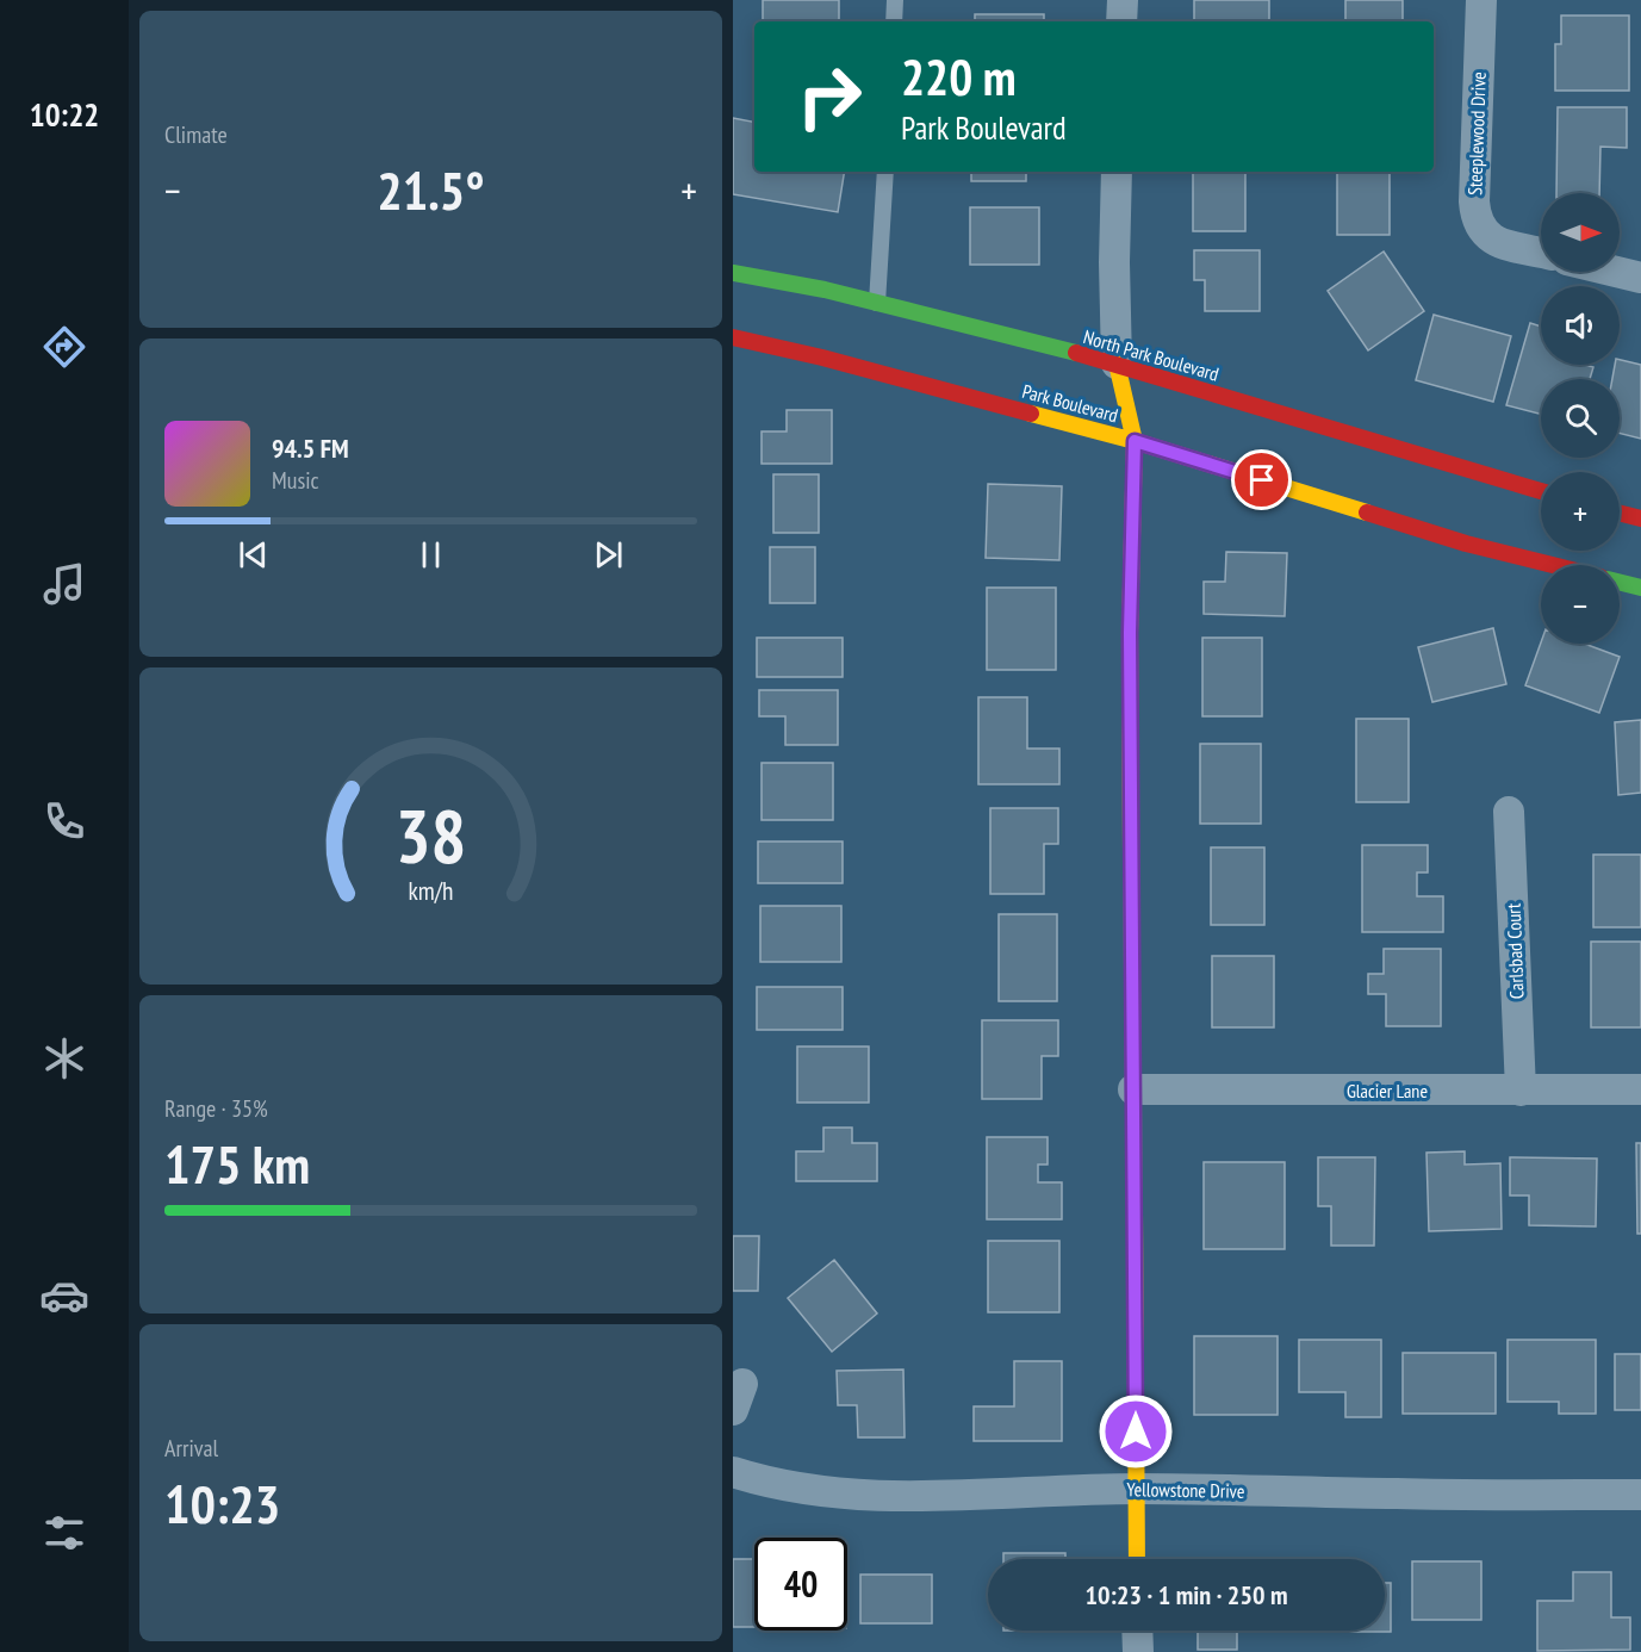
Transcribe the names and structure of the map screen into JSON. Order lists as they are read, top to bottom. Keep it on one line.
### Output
{"streets":{"main road":["North Park Boulevard","Park Boulevard"],"street":["Steeplewood Drive","Carlsbad Court","Glacier Lane","Yellowstone Drive"]},"crossings":[["Carlsbad Court","Glacier Lane"]],"north":"right","page":{"tabs":"10:22","tile":["Climate",["Range · 35%","175 km"],["Arrival","10:23"]],"turn":["220 m","Park Boulevard"],"heat":["−","21.5°","+"],"map_buttons":["+","−"],"song":["94.5 FM","Music"],"limit":"40","trip":"10:23 · 1 min · 250 m","gauge":["38","km/h"]}}
